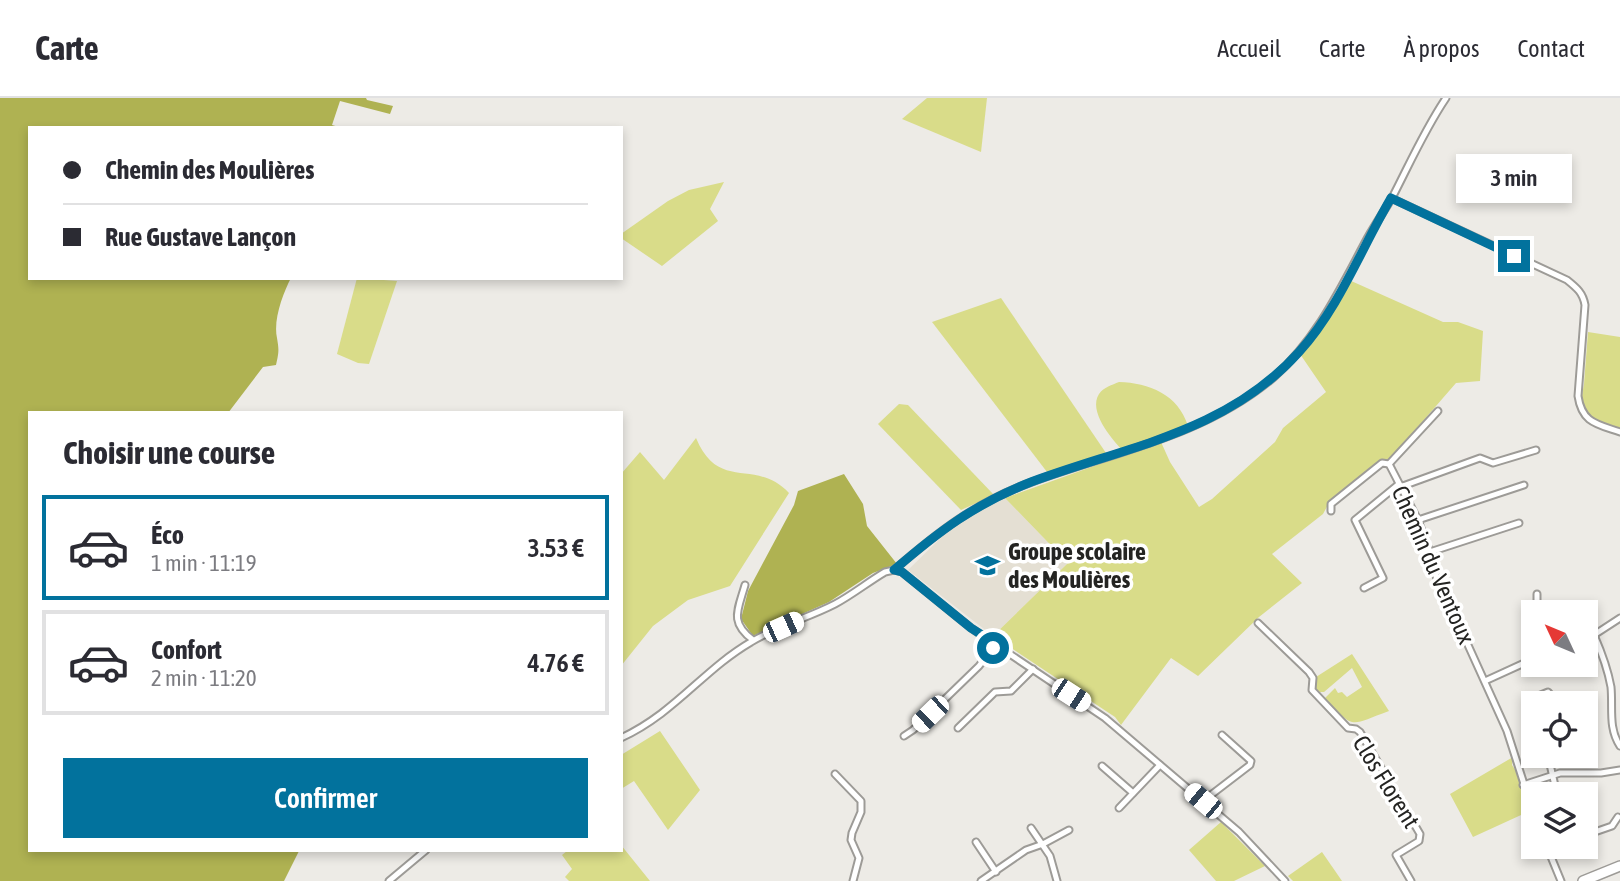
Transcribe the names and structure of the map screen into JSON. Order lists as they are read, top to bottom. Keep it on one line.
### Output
{"streets":{"street":["Chemin du Ventoux","Clos Florent"]},"places":{"school or university":["Groupe scolaire des Moulières"]},"north":"top left","page":{"header":"Carte","nav":["Accueil","Carte","À propos","Contact"],"banner":["Chemin des Moulières","Rue Gustave Lançon"],"bubble":"3 min","heading":"Choisir une course","list":[{"name":"Éco","note":"1 min · 11:19","value":"3.53 €"},{"name":"Confort","note":"2 min · 11:20","value":"4.76 €"}],"buttons":"Confirmer"}}
